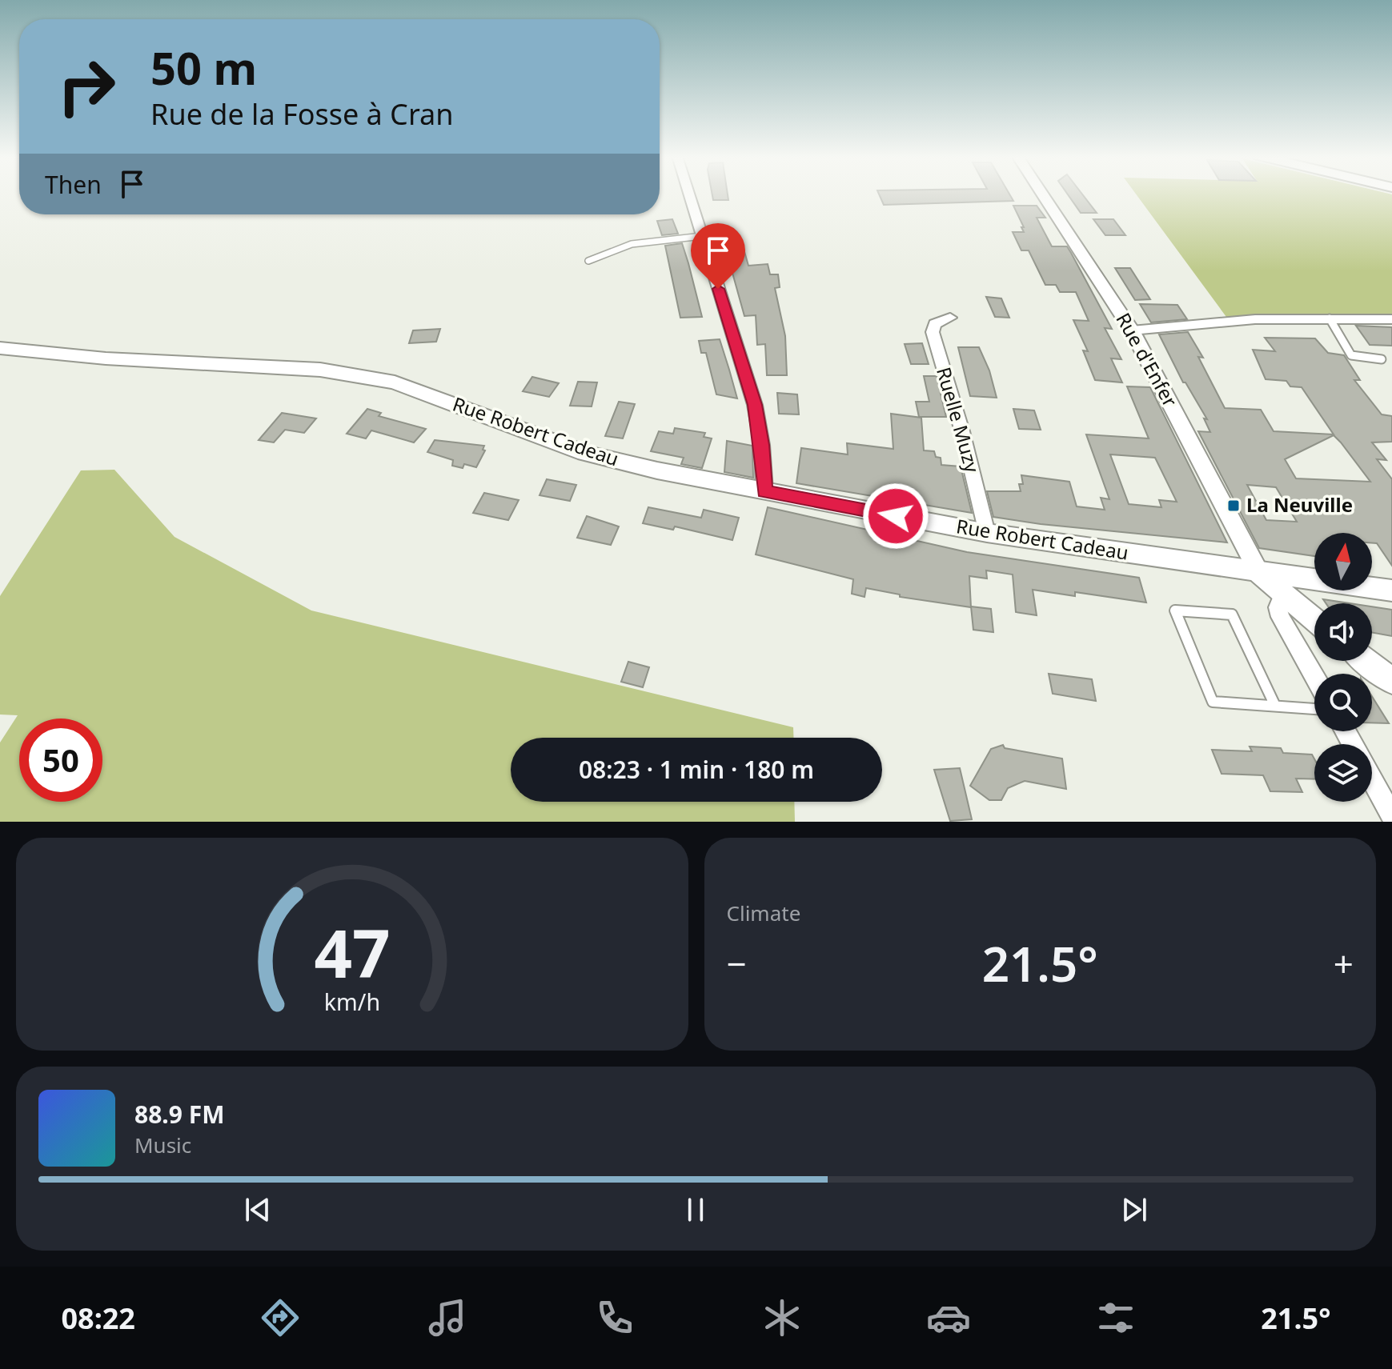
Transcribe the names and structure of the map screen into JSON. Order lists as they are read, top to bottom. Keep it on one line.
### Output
{"streets":{"main road":["Rue Robert Cadeau"],"street":["Rue d'Enfer","Ruelle Muzy"]},"crossings":[["Rue d'Enfer","Rue Robert Cadeau"],["Ruelle Muzy","Rue Robert Cadeau"]],"places":{"transit":["La Neuville"]},"north":"top","page":{"turn":["50 m","Rue de la Fosse à Cran"],"then":"Then","limit":"50","trip":"08:23 · 1 min · 180 m","tile":"Climate","heat":["−","21.5°","+"],"song":["88.9 FM","Music"],"tabs":["08:22","21.5°"],"gauge":["47","km/h"]}}
